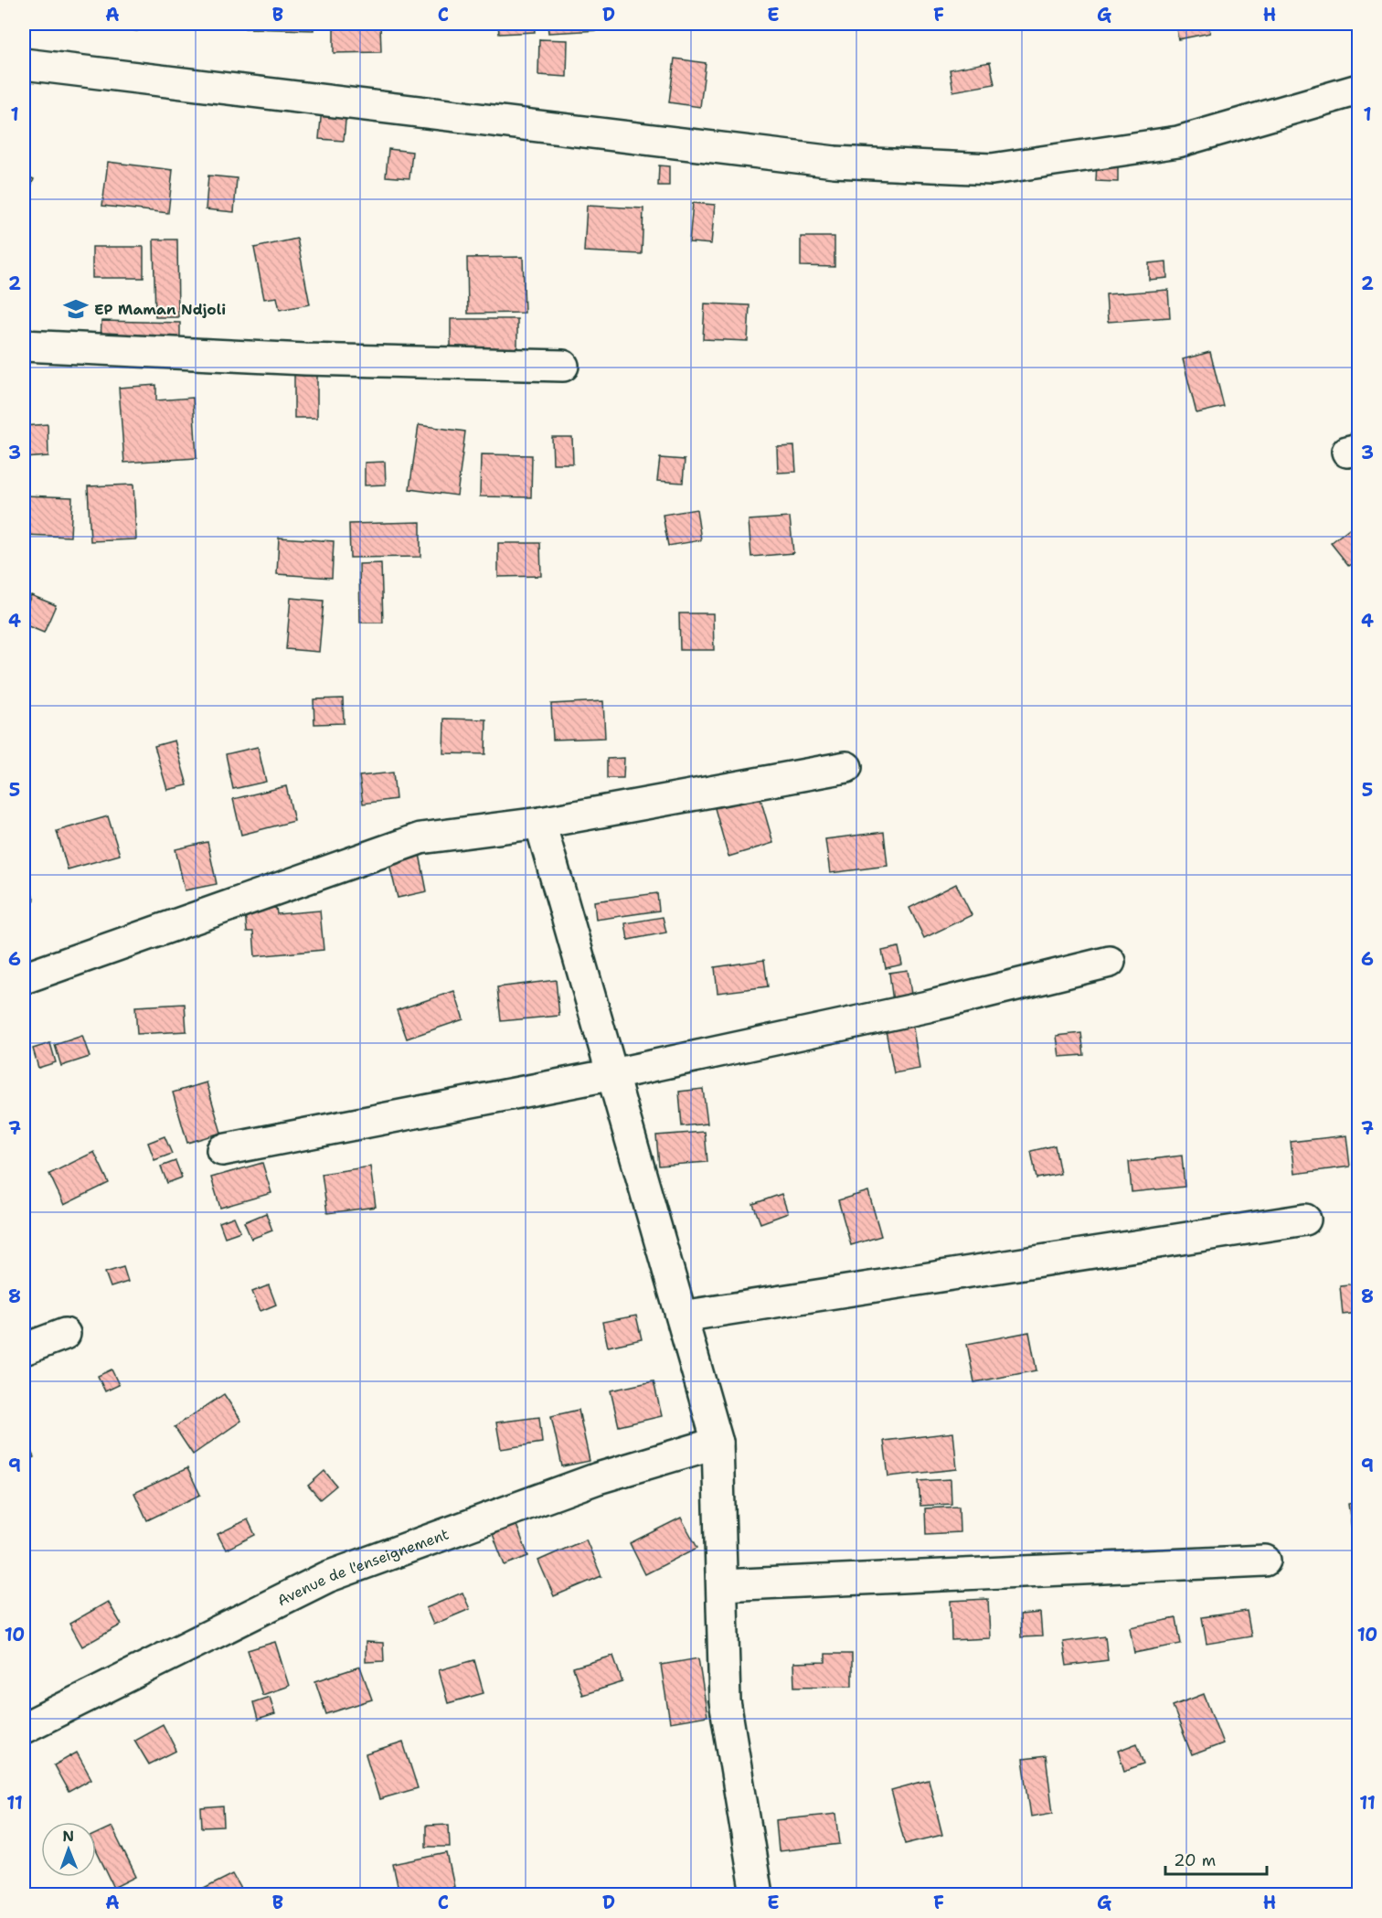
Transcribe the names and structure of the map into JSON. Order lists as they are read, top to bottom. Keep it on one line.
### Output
{"streets":{"street":["Avenue de l'enseignement"]},"places":{"school or university":["EP Maman Ndjoli"]},"scale_bar":"20 m","north":"top","grid":{"columns":["A","B","C","D","E","F","G","H"],"rows":["1","2","3","4","5","6","7","8","9","10","11"]}}
